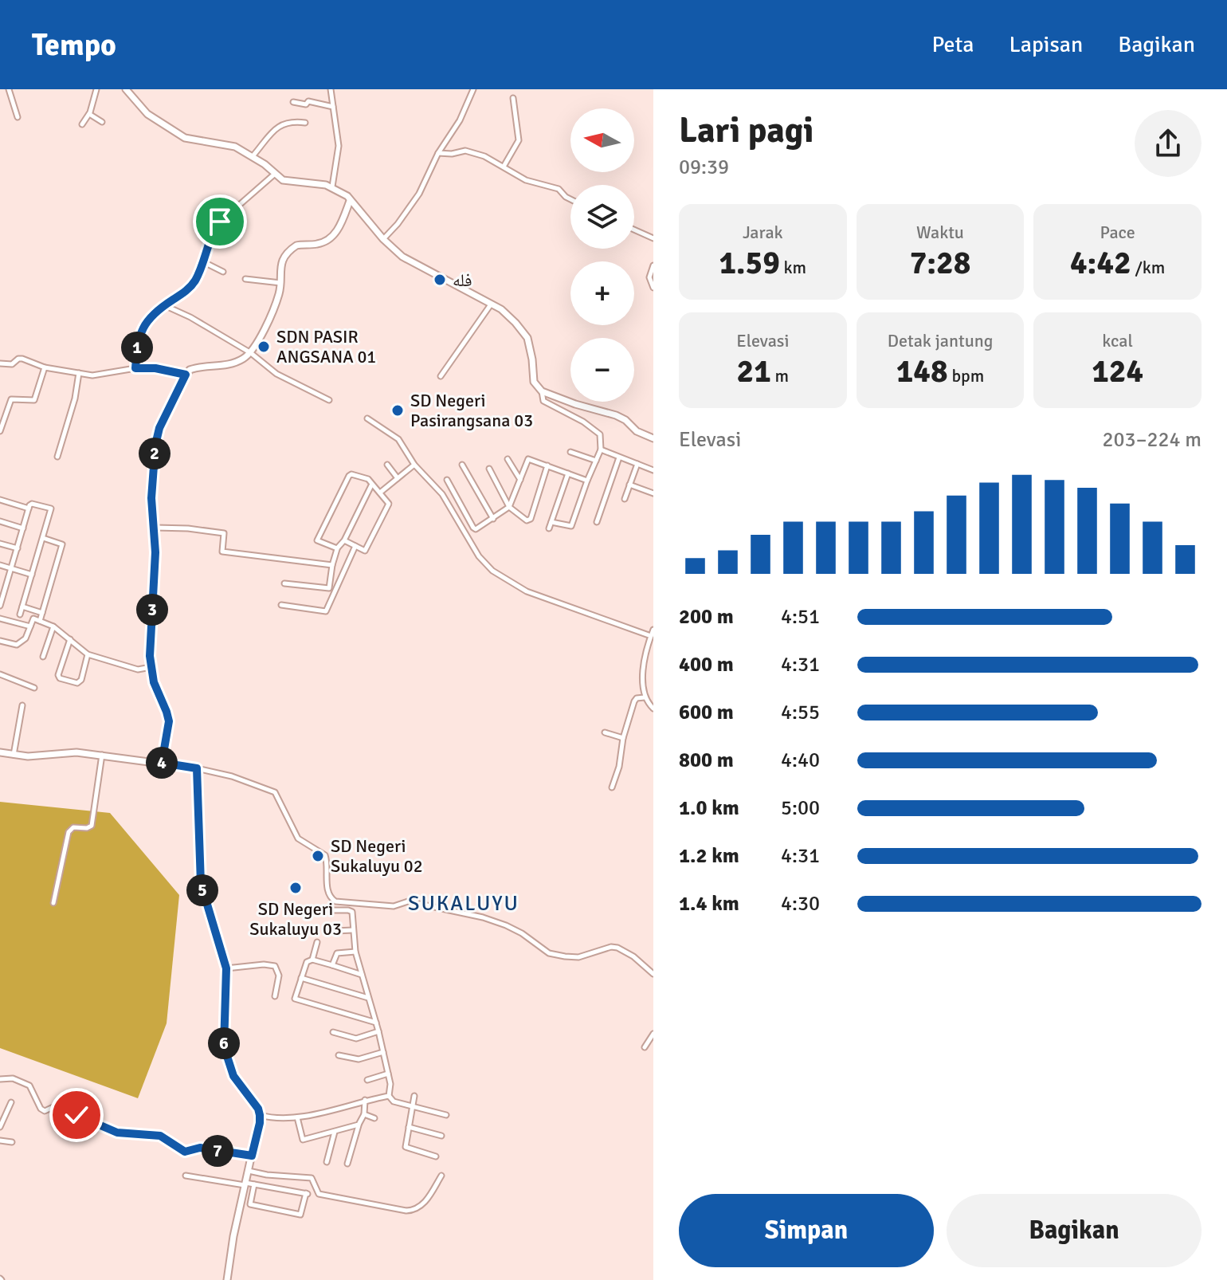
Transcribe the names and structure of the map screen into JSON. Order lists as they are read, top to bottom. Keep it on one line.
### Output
{"districts":["SUKALUYU"],"places":["فله","SDN PASIR ANGSANA 01","SD Negeri Pasirangsana 03","SD Negeri Sukaluyu 02","SD Negeri Sukaluyu 03"],"north":"left","page":{"header":"Tempo","nav":["Peta","Lapisan","Bagikan"],"heading":["Lari pagi","09:39"],"map_buttons":["+","−"],"stats":[["Jarak","1.59 km"],["Waktu","7:28"],["Pace","4:42 /km"],["Elevasi","21 m"],["Detak jantung","148 bpm"],["kcal","124"]],"pins":["1","2","3","4","5","6","7"],"chart":["Elevasi","203–224 m"],"list":[{"name":"200 m","note":"4:51"},{"name":"400 m","note":"4:31"},{"name":"600 m","note":"4:55"},{"name":"800 m","note":"4:40"},{"name":"1.0 km","note":"5:00"},{"name":"1.2 km","note":"4:31"},{"name":"1.4 km","note":"4:30"}],"buttons":["Simpan","Bagikan"]}}
